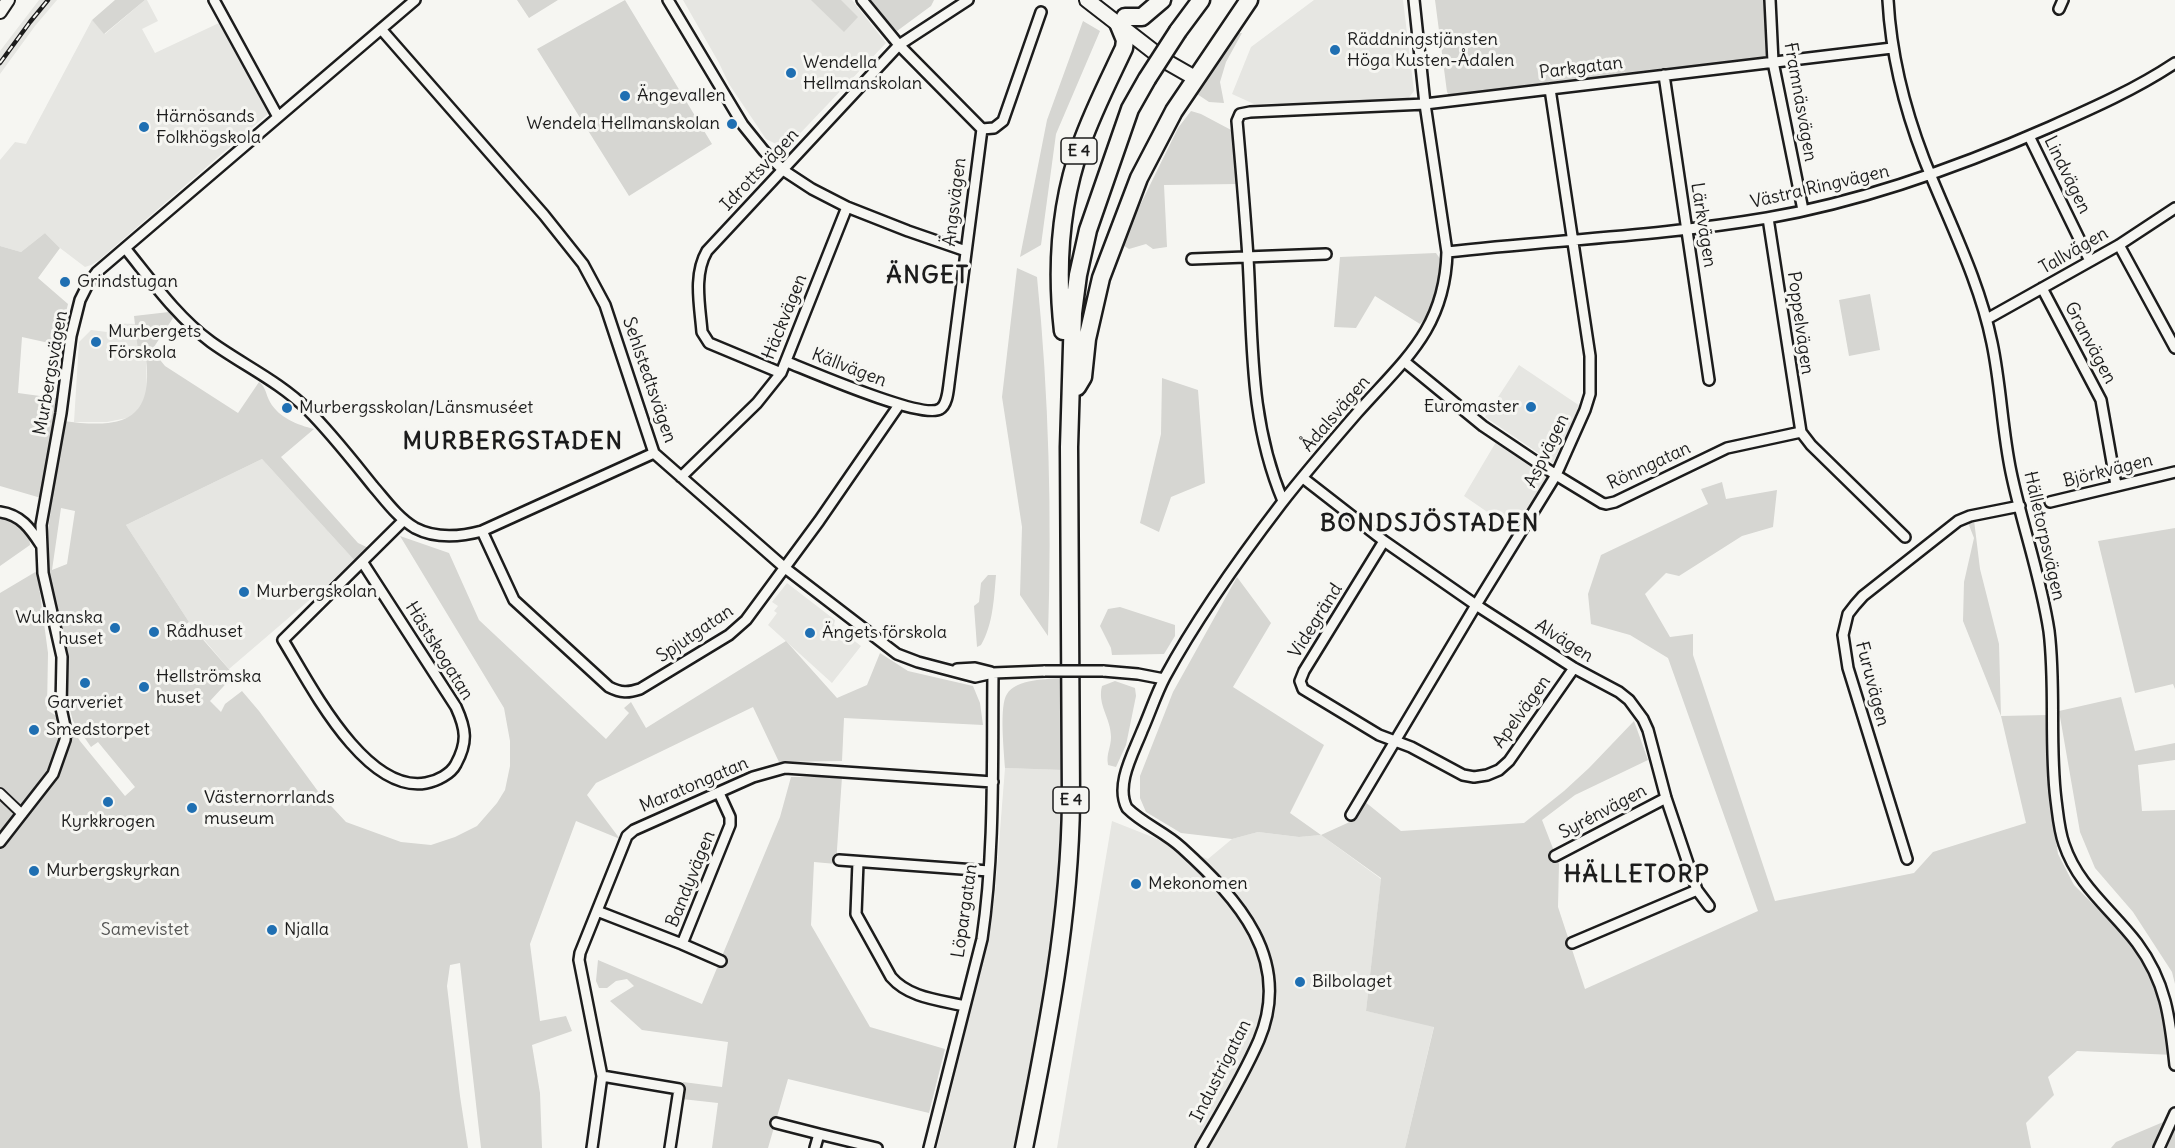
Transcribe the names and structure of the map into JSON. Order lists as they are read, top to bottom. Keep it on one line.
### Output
{"streets":{"highway":["E 4"],"street":["Parkgatan","Framnäsvägen","Idrottsvägen","Lindvägen","Västra Ringvägen","Ängsvägen","Lärkvägen","Tallvägen","Häckvägen","Poppelvägen","Granvägen","Källvägen","Murbergsvägen","Sehlstedtsvägen","Ådalsvägen","Aspvägen","Rönngatan","Björkvägen","Hälletorpsvägen","Videgränd","Spjutgatan","Alvägen","Hästskogatan","Furuvägen","Apelvägen","Maratongatan","Syrénvägen","Bandyvägen","Löpargatan","Industrigatan"]},"crossings":[["Parkgatan","Framnäsvägen"],["Parkgatan","Lärkvägen"],["Parkgatan","Ådalsvägen"],["Parkgatan","Aspvägen"],["Parkgatan","Hälletorpsvägen"],["Framnäsvägen","Västra Ringvägen"],["Idrottsvägen","Häckvägen"],["Lindvägen","Västra Ringvägen"],["Lindvägen","Tallvägen"],["Västra Ringvägen","Lärkvägen"],["Västra Ringvägen","Poppelvägen"],["Västra Ringvägen","Ådalsvägen"],["Västra Ringvägen","Aspvägen"],["Västra Ringvägen","Hälletorpsvägen"],["Ängsvägen","Källvägen"],["Ängsvägen","Spjutgatan"],["Tallvägen","Granvägen"],["Tallvägen","Hälletorpsvägen"],["Häckvägen","Källvägen"],["Häckvägen","Sehlstedtsvägen"],["Poppelvägen","Rönngatan"],["Granvägen","Björkvägen"],["Källvägen","Spjutgatan"],["Murbergsvägen","Sehlstedtsvägen"],["Sehlstedtsvägen","Ådalsvägen"],["Sehlstedtsvägen","Spjutgatan"],["Sehlstedtsvägen","Löpargatan"],["Ådalsvägen","Rönngatan"],["Ådalsvägen","Alvägen"],["Ådalsvägen","Industrigatan"],["Aspvägen","Rönngatan"],["Aspvägen","Videgränd"],["Aspvägen","Alvägen"],["Aspvägen","Apelvägen"],["Hälletorpsvägen","Furuvägen"],["Videgränd","Alvägen"],["Videgränd","Apelvägen"],["Alvägen","Apelvägen"],["Alvägen","Syrénvägen"],["Maratongatan","Bandyvägen"],["Maratongatan","Löpargatan"]],"districts":["ÄNGET","MURBERGSTADEN","BONDSJÖSTADEN","HÄLLETORP"],"parks":["Samevistet"],"places":["Räddningstjänsten Höga Kusten-Ådalen","Wendella Hellmanskolan","Ängevallen","Wendela Hellmanskolan","Härnösands Folkhögskola","Grindstugan","Murbergets Förskola","Euromaster","Murbergsskolan/Länsmuséet","Murbergskolan","Wulkanska huset","Rådhuset","Ängets förskola","Garveriet","Hellströmska huset","Smedstorpet","Kyrkkrogen","Västernorrlands museum","Murbergskyrkan","Mekonomen","Njalla","Bilbolaget"]}
